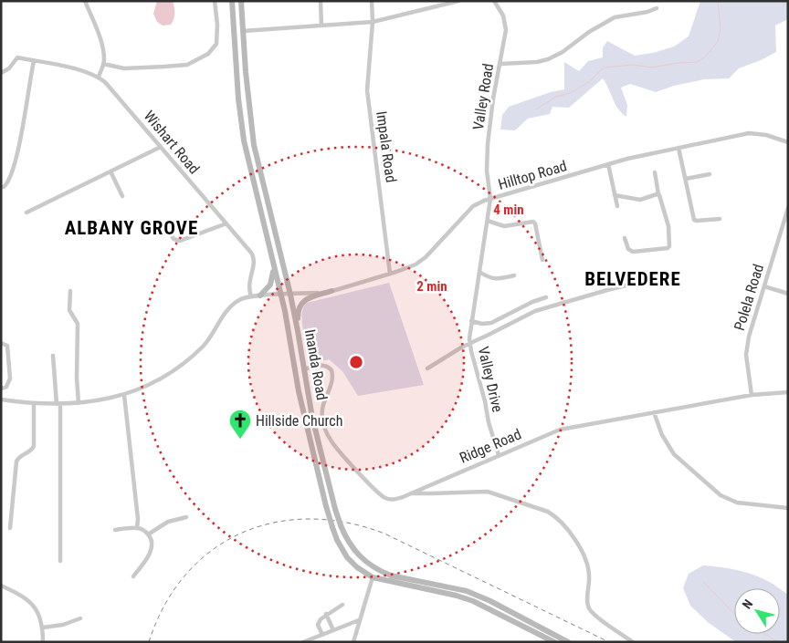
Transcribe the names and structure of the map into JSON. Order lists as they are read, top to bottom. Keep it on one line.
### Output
{"streets":{"main road":["Inanda Road"],"street":["Valley Road","Wishart Road","Impala Road","Hilltop Road","Polela Road","Valley Drive","Ridge Road"]},"crossings":[["Valley Road","Hilltop Road"],["Valley Road","Valley Drive"],["Wishart Road","Hilltop Road"],["Impala Road","Hilltop Road"],["Hilltop Road","Inanda Road"],["Hilltop Road","Valley Drive"],["Polela Road","Ridge Road"],["Inanda Road","Ridge Road"],["Valley Drive","Ridge Road"]],"districts":["ALBANY GROVE","BELVEDERE"],"places":{"church":["Hillside Church"]},"north":"top left","rings":["4 min","2 min"]}
